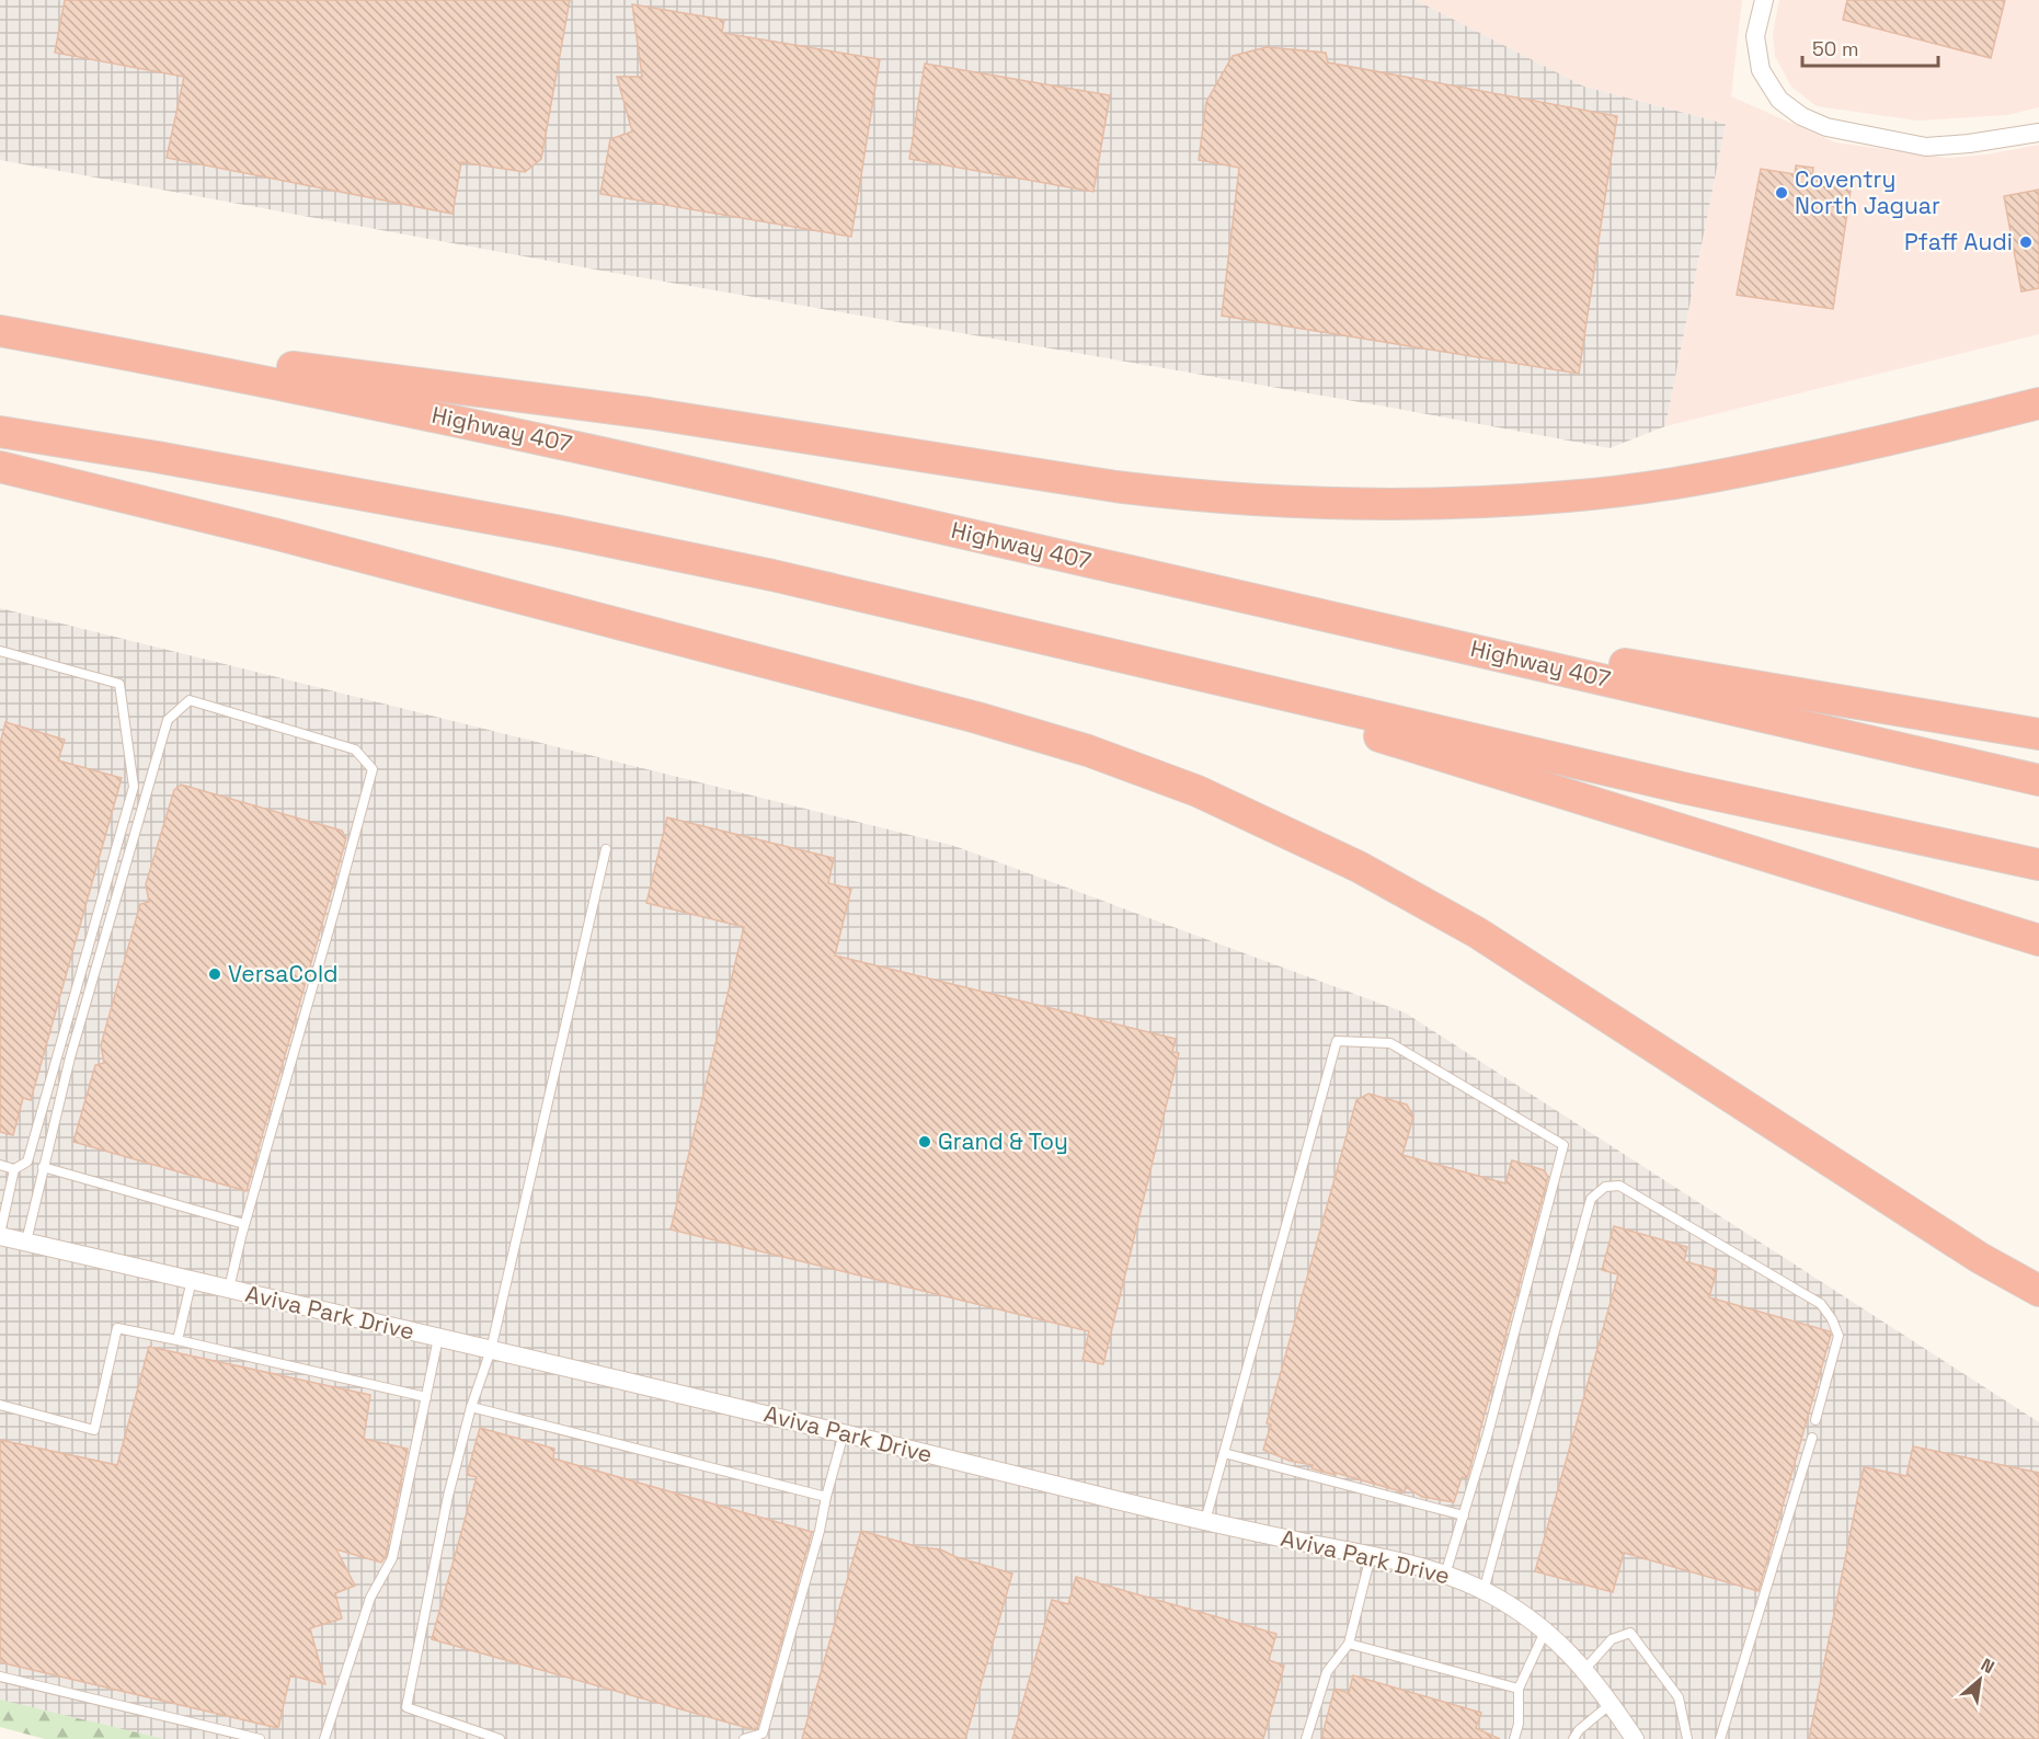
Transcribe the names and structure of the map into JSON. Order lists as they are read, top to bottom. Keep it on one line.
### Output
{"streets":{"highway":["Highway 407"],"street":["Aviva Park Drive"]},"places":["Coventry North Jaguar","Pfaff Audi","VersaCold","Grand & Toy"],"scale_bar":"50 m","north":"top right"}
